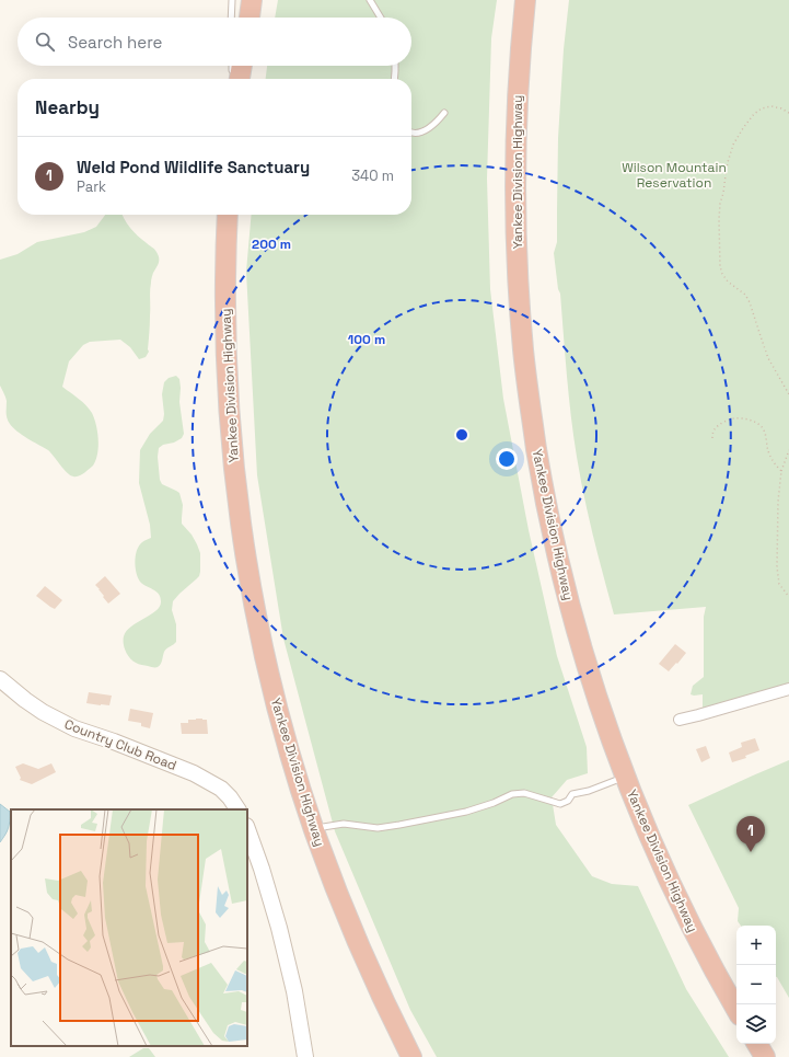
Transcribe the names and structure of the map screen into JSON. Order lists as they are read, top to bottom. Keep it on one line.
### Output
{"streets":{"highway":["Yankee Division Highway"],"street":["Country Club Road"]},"parks":["Wilson Mountain Reservation"],"page":{"search":"Search here","heading":"Nearby","list":[{"mark":"1","name":"Weld Pond Wildlife Sanctuary","note":"Park","value":"340 m"}],"pins":"1","map_buttons":["+","−"]},"rings":["200 m","100 m"]}
